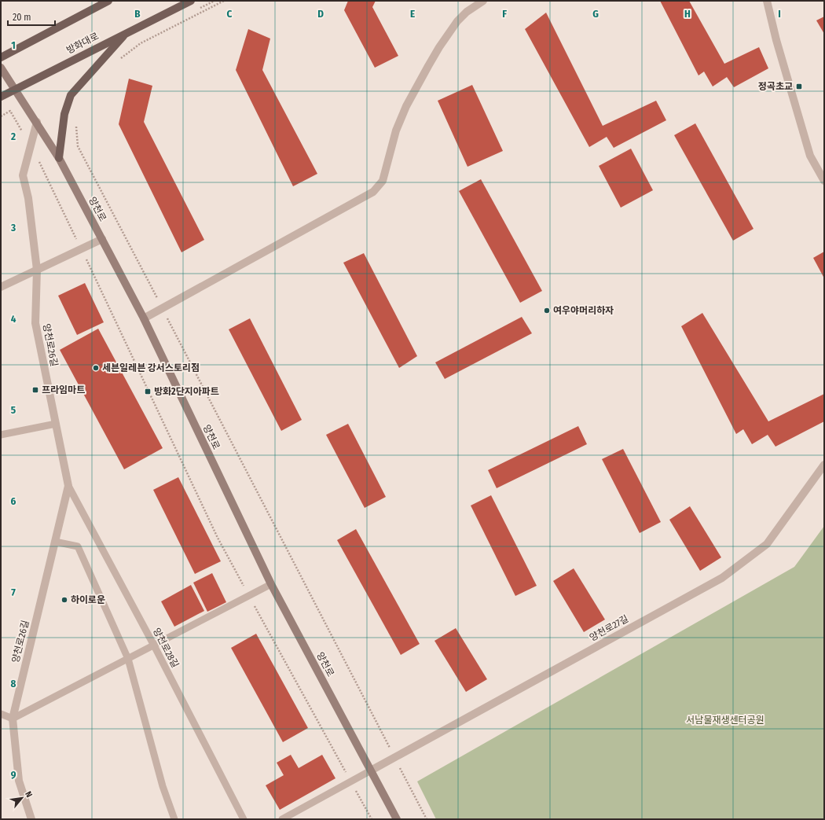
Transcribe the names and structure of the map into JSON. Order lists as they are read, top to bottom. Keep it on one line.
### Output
{"streets":{"main road":["방화대로","양천로"],"street":["양천로26길","양천로27길"],"lane":["양천로28길"]},"crossings":[["방화대로","양천로"],["양천로","양천로26길"],["양천로","양천로27길"],["양천로26길","양천로28길"]],"parks":["서남물재생센터공원"],"places":{"transit":["정곡초교","프라임마트","방화2단지아파트"],"other":["여우야머리하자","세븐일레븐 강서스토리점","하이로운"]},"scale_bar":"20 m","north":"top right","grid":{"columns":["B","C","D","E","F","G","H","I"],"rows":["1","2","3","4","5","6","7","8","9"]}}
